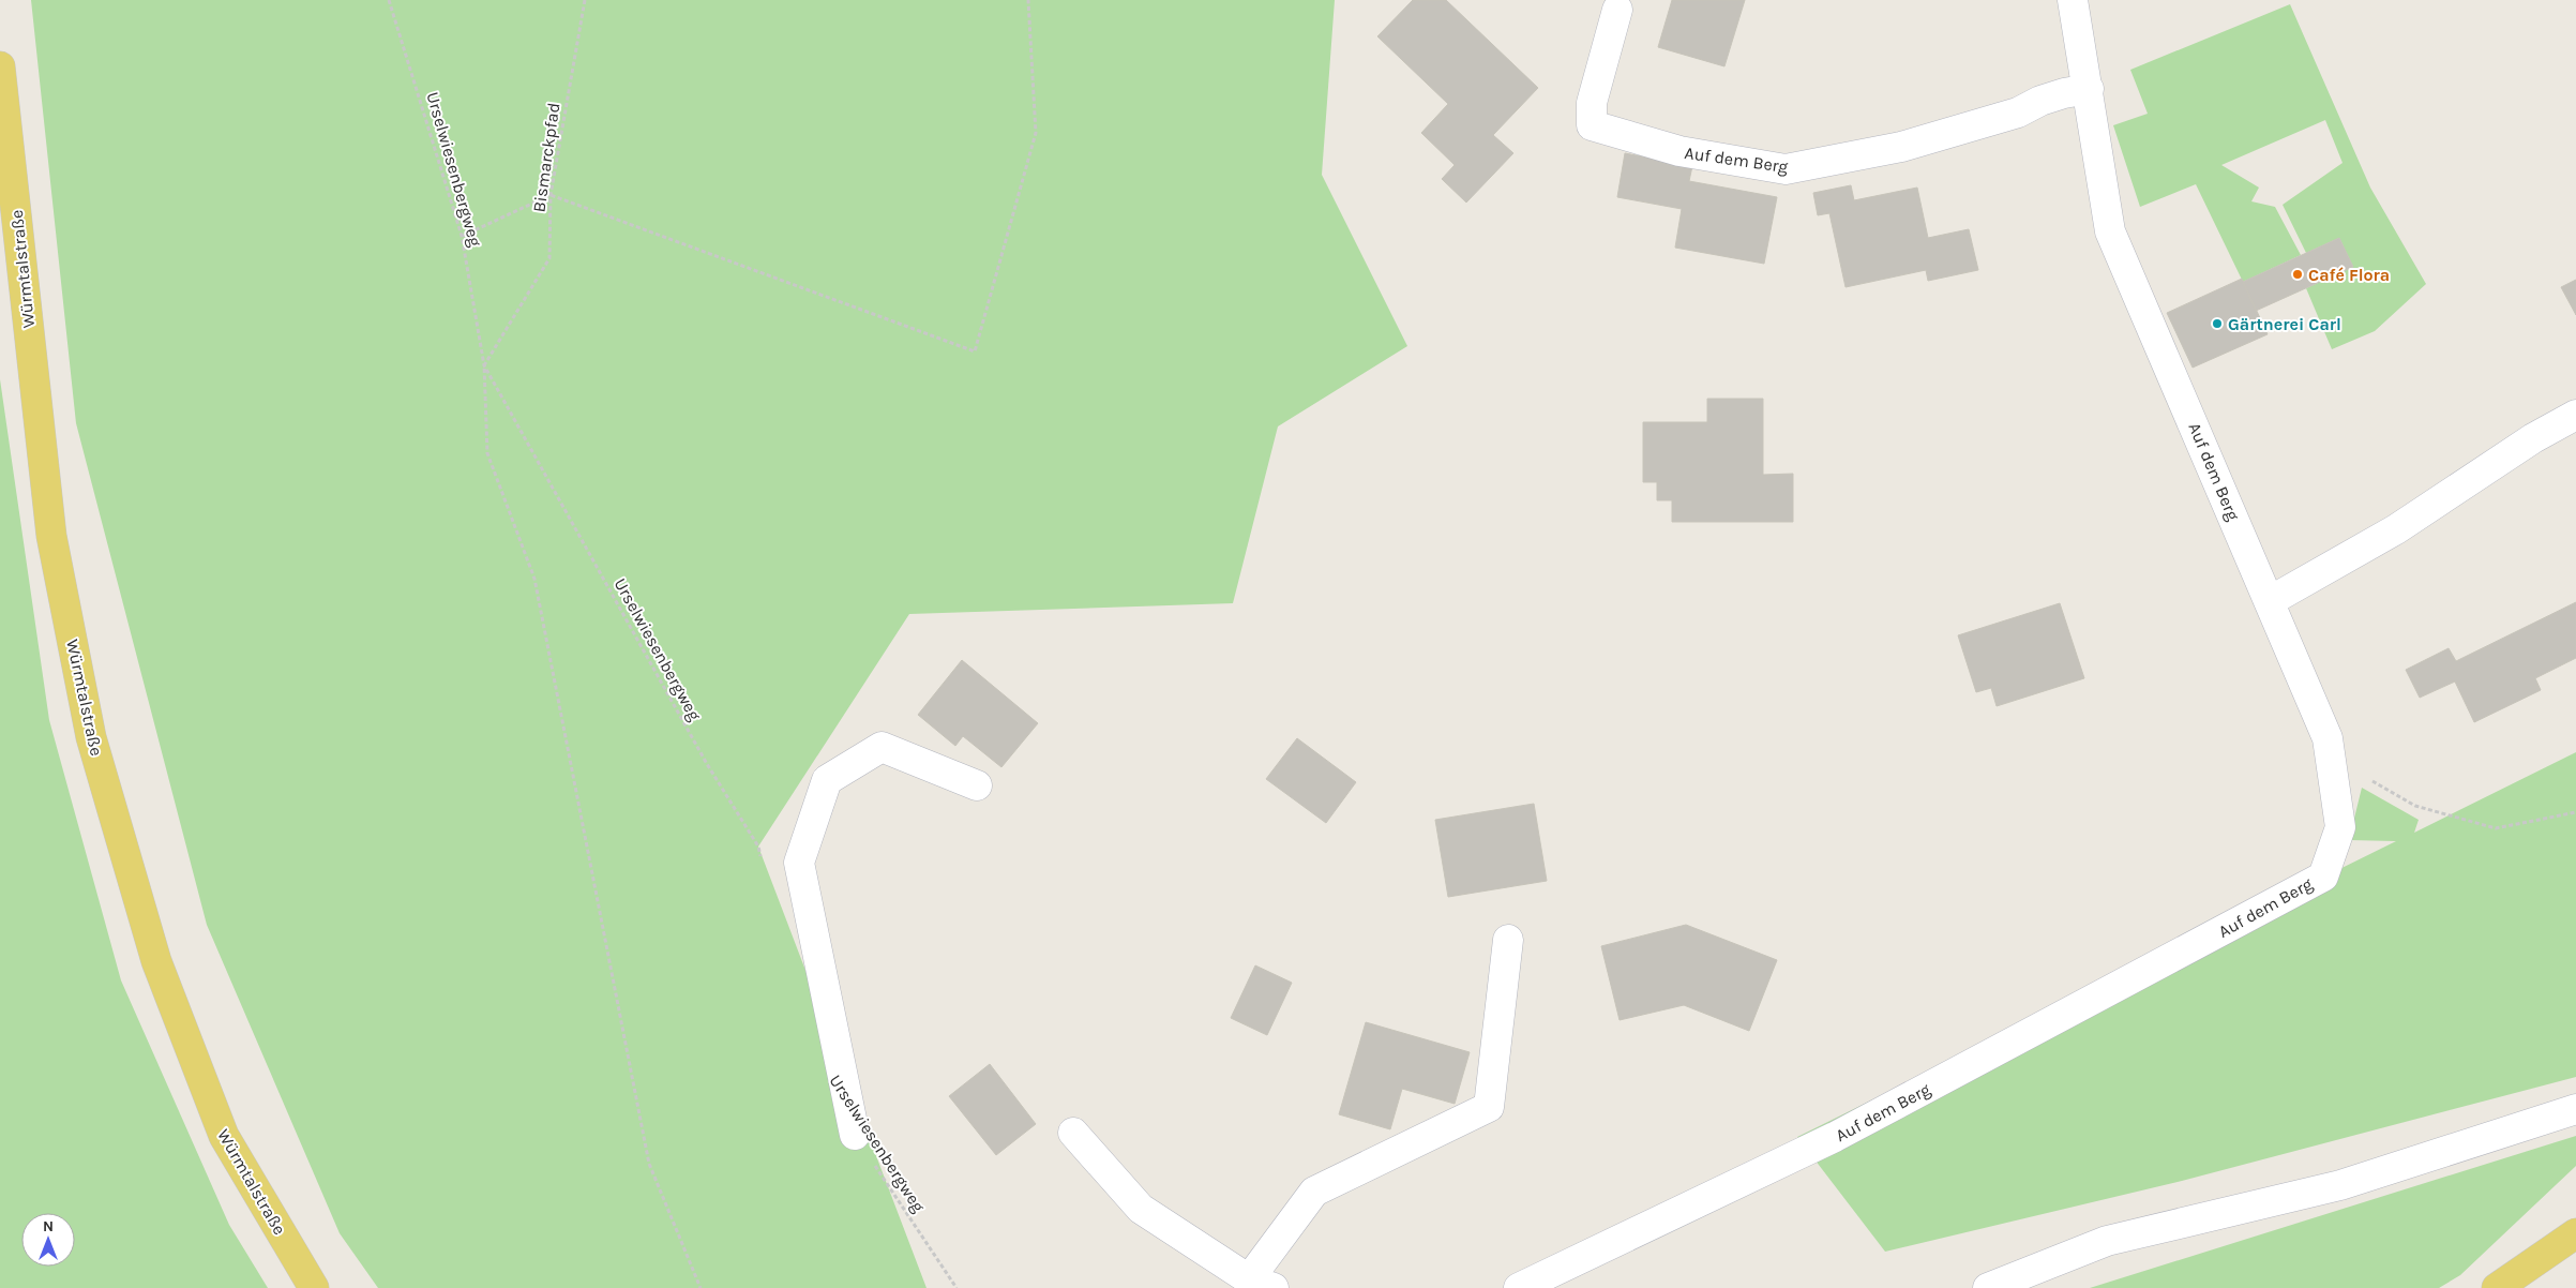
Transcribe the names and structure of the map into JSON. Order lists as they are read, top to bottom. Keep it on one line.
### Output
{"streets":{"main road":["Würmtalstraße"],"street":["Auf dem Berg"],"path":["Bismarckpfad","Urselwiesenbergweg"]},"crossings":[["Bismarckpfad","Urselwiesenbergweg"]],"places":["Café Flora","Gärtnerei Carl"],"north":"top"}
